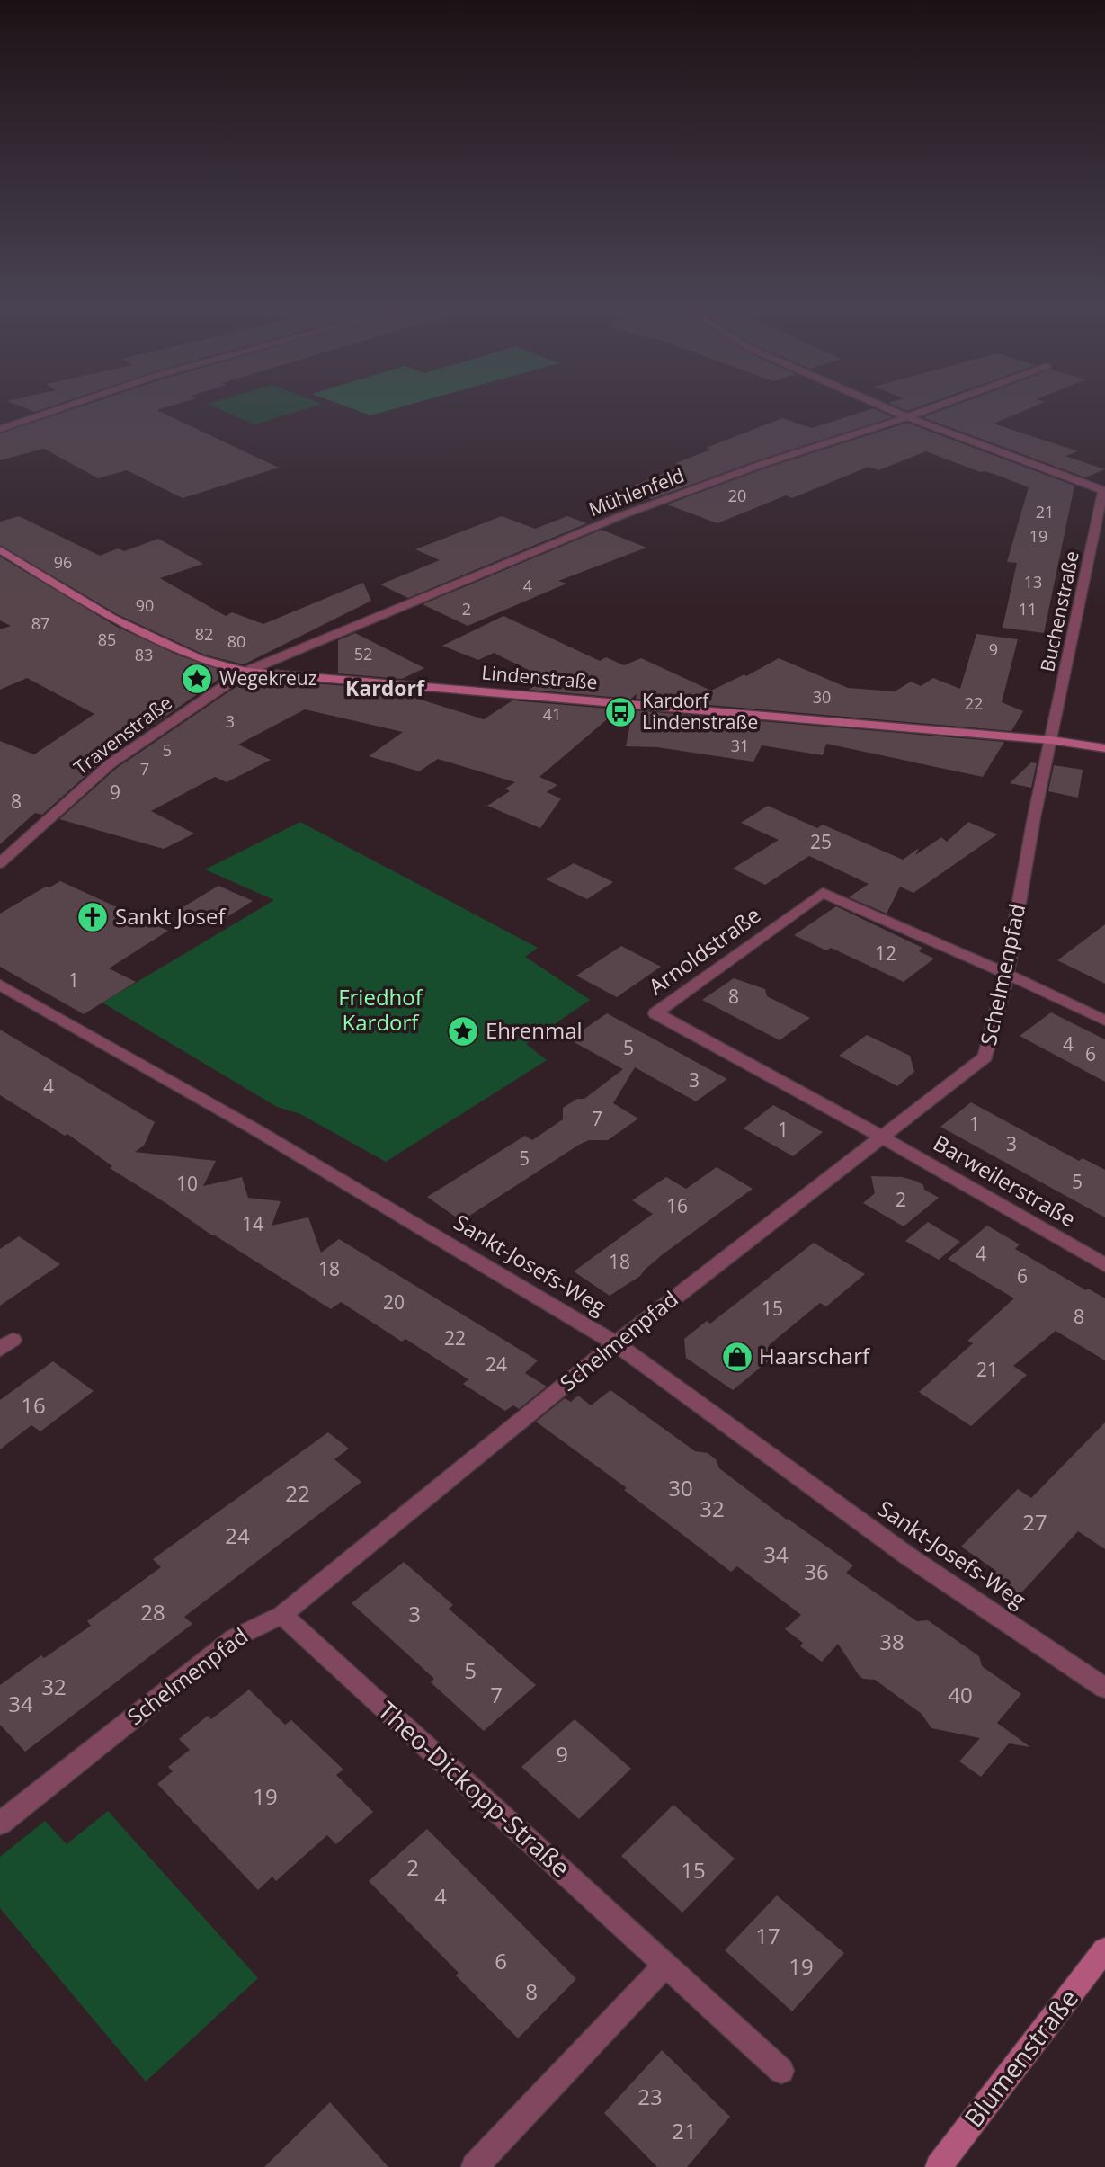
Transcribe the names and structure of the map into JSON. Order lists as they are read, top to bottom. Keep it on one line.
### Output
{"streets":{"street":["Mühlenfeld","Buchenstraße","Lindenstraße","Travenstraße","Arnoldstraße","Schelmenpfad","Barweilerstraße","Sankt-Josefs-Weg","Theo-Dickopp-Straße","Blumenstraße"]},"crossings":[["Mühlenfeld","Lindenstraße"],["Mühlenfeld","Travenstraße"],["Buchenstraße","Lindenstraße"],["Buchenstraße","Schelmenpfad"],["Lindenstraße","Travenstraße"],["Lindenstraße","Schelmenpfad"],["Arnoldstraße","Schelmenpfad"],["Arnoldstraße","Barweilerstraße"],["Schelmenpfad","Barweilerstraße"],["Schelmenpfad","Sankt-Josefs-Weg"],["Schelmenpfad","Theo-Dickopp-Straße"]],"districts":["Kardorf"],"parks":["Friedhof Kardorf"],"places":{"place":["Wegekreuz","Ehrenmal"],"bus stop":["Kardorf Lindenstraße"],"church":["Sankt Josef"],"shop":["Haarscharf"]},"house_numbers":["20","21","19","96","13","4","90","2","11","87","82","85","80","9","52","83","30","22","41","3","31","5","7","9","8","25","12","1","8","4","5","6","3","4","7","1","1","3","5","5","10","2","16","14","4","18","18","6","20","15","8","22","24","21","16","30","22","32","27","24","34","36","28","3","38","5","32","7","40","34","9","19","2","15","4","17","6","19","8","23","21"]}
